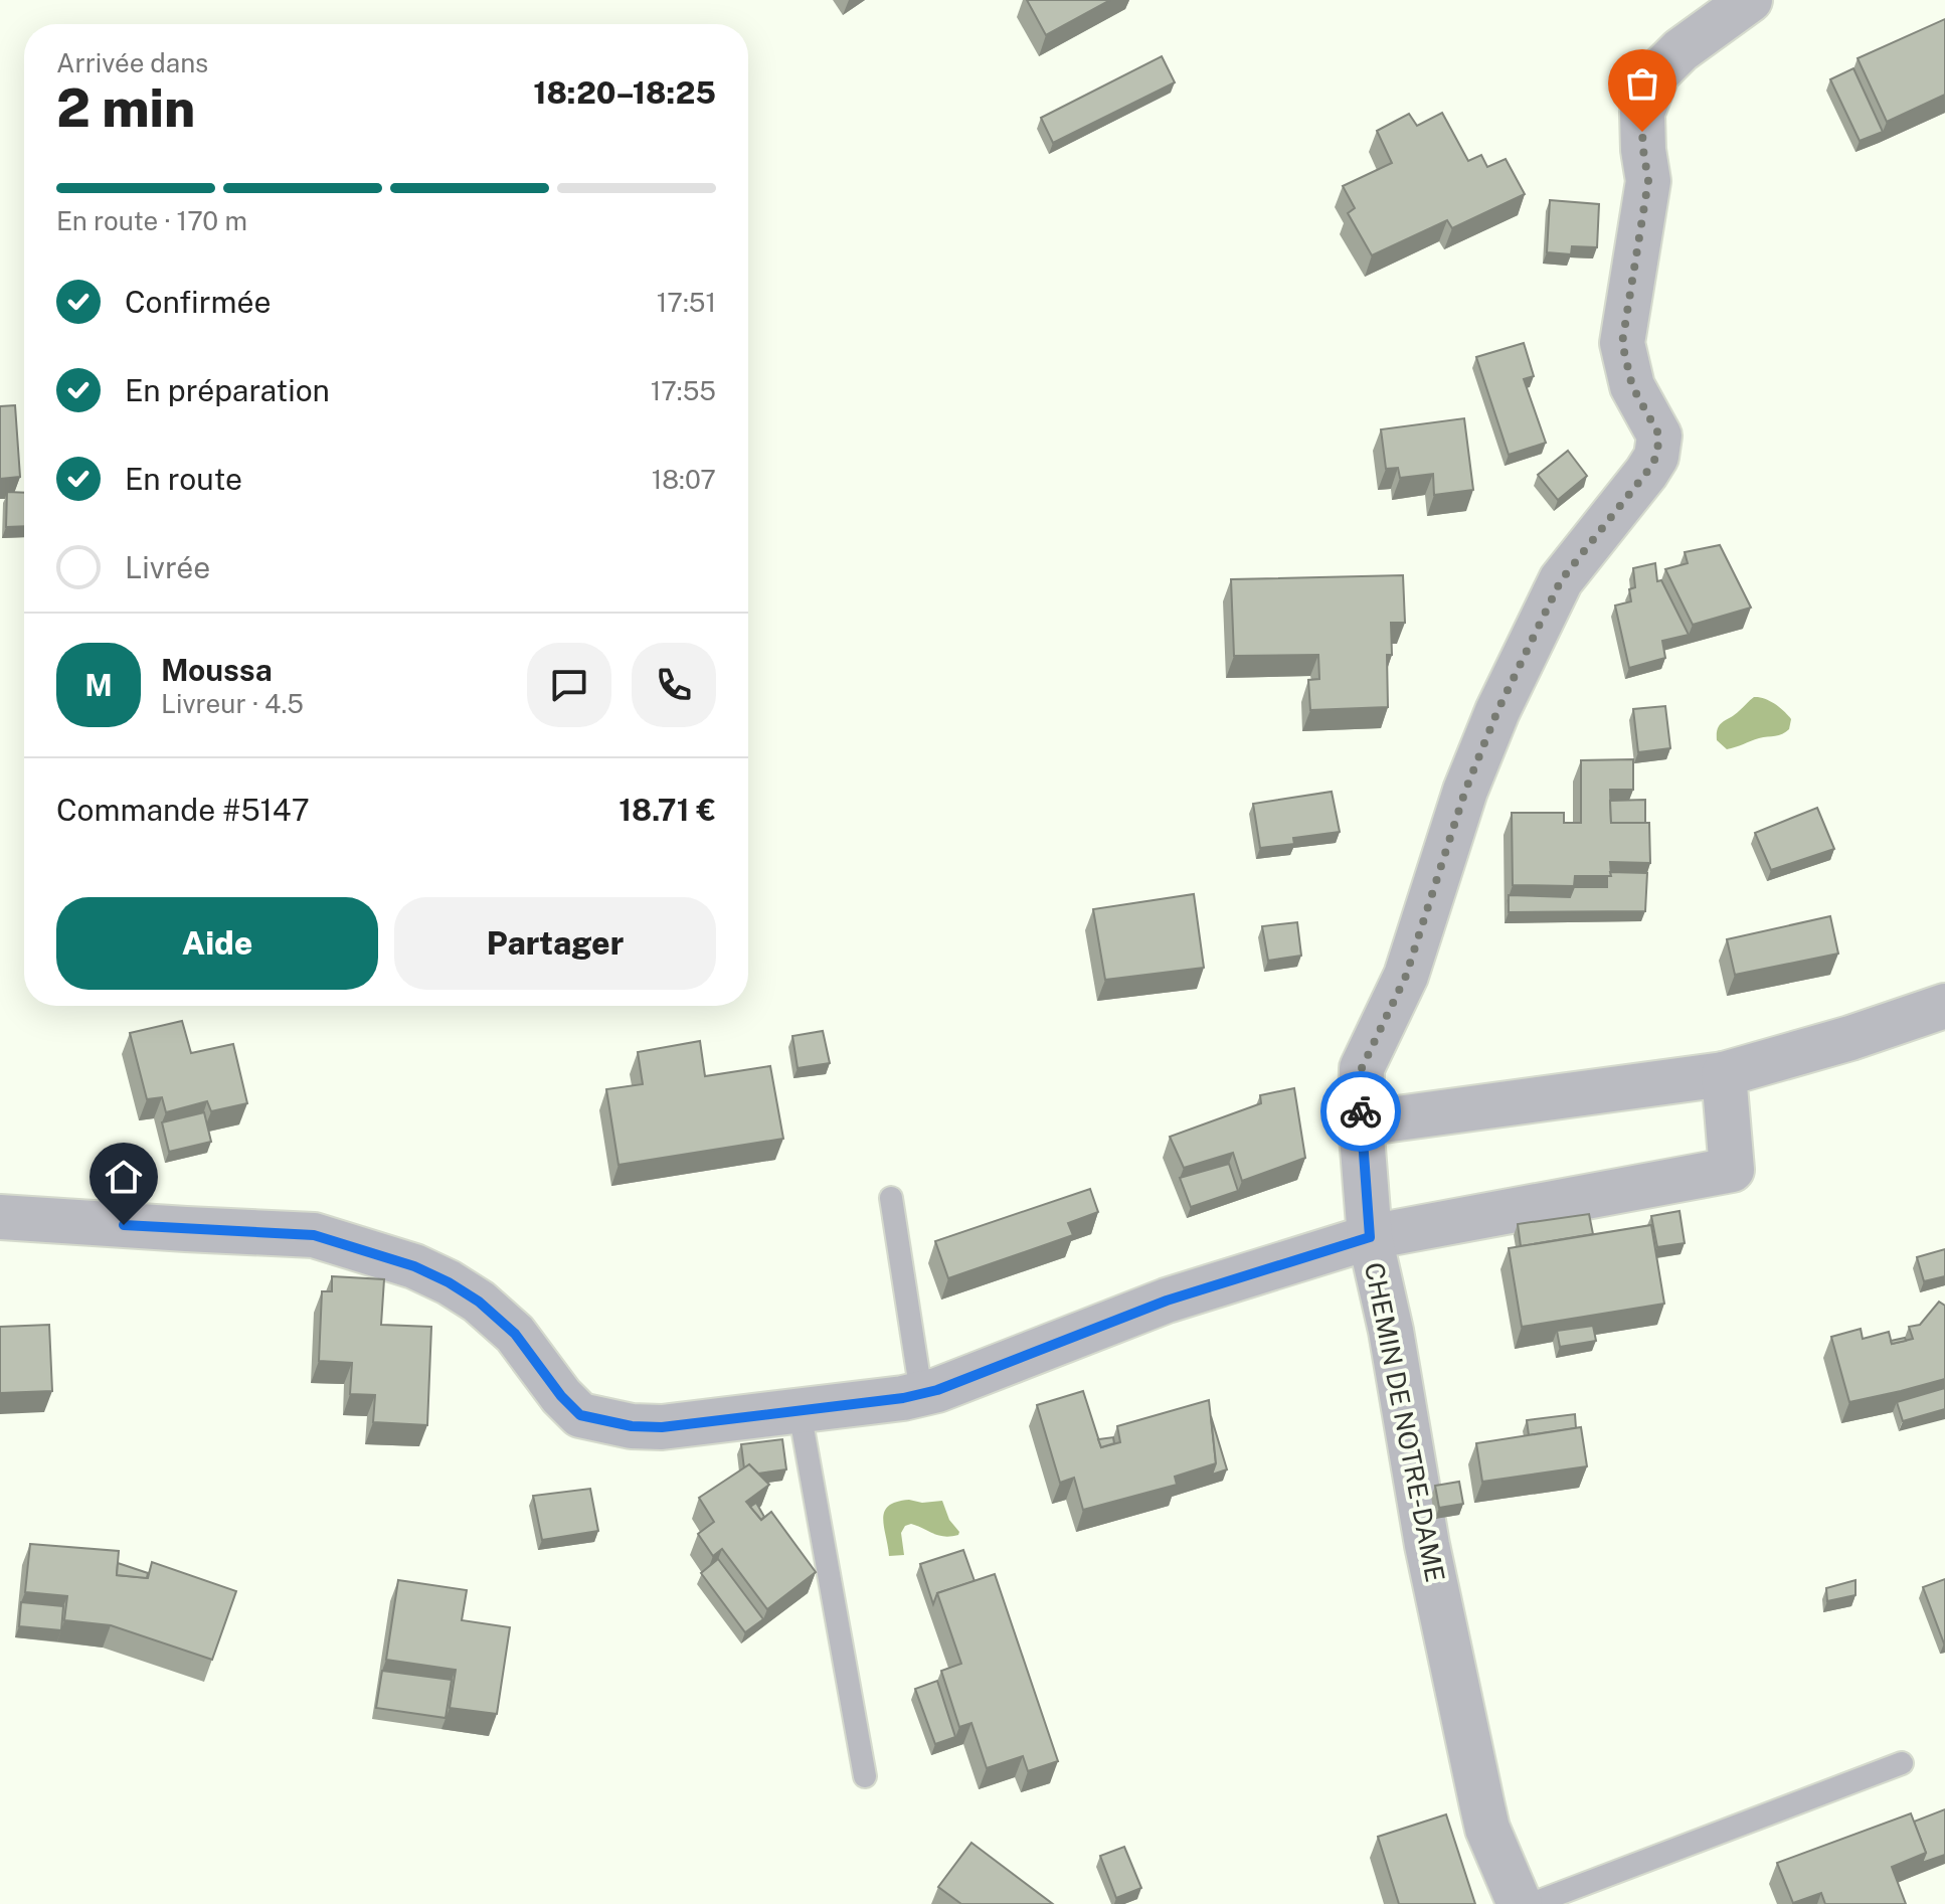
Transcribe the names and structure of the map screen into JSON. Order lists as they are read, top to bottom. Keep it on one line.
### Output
{"streets":{"street":["CHEMIN DE NOTRE-DAME"]},"page":{"heading":["2 min","Arrivée dans","18:20–18:25"],"panel":["Moussa","Livreur · 4.5","Commande #5147","18.71 €"],"bar":"En route · 170 m","list":[["Confirmée","17:51"],["En préparation","17:55"],["En route","18:07"],"Livrée"],"round":"M","buttons":["Aide","Partager"]}}
